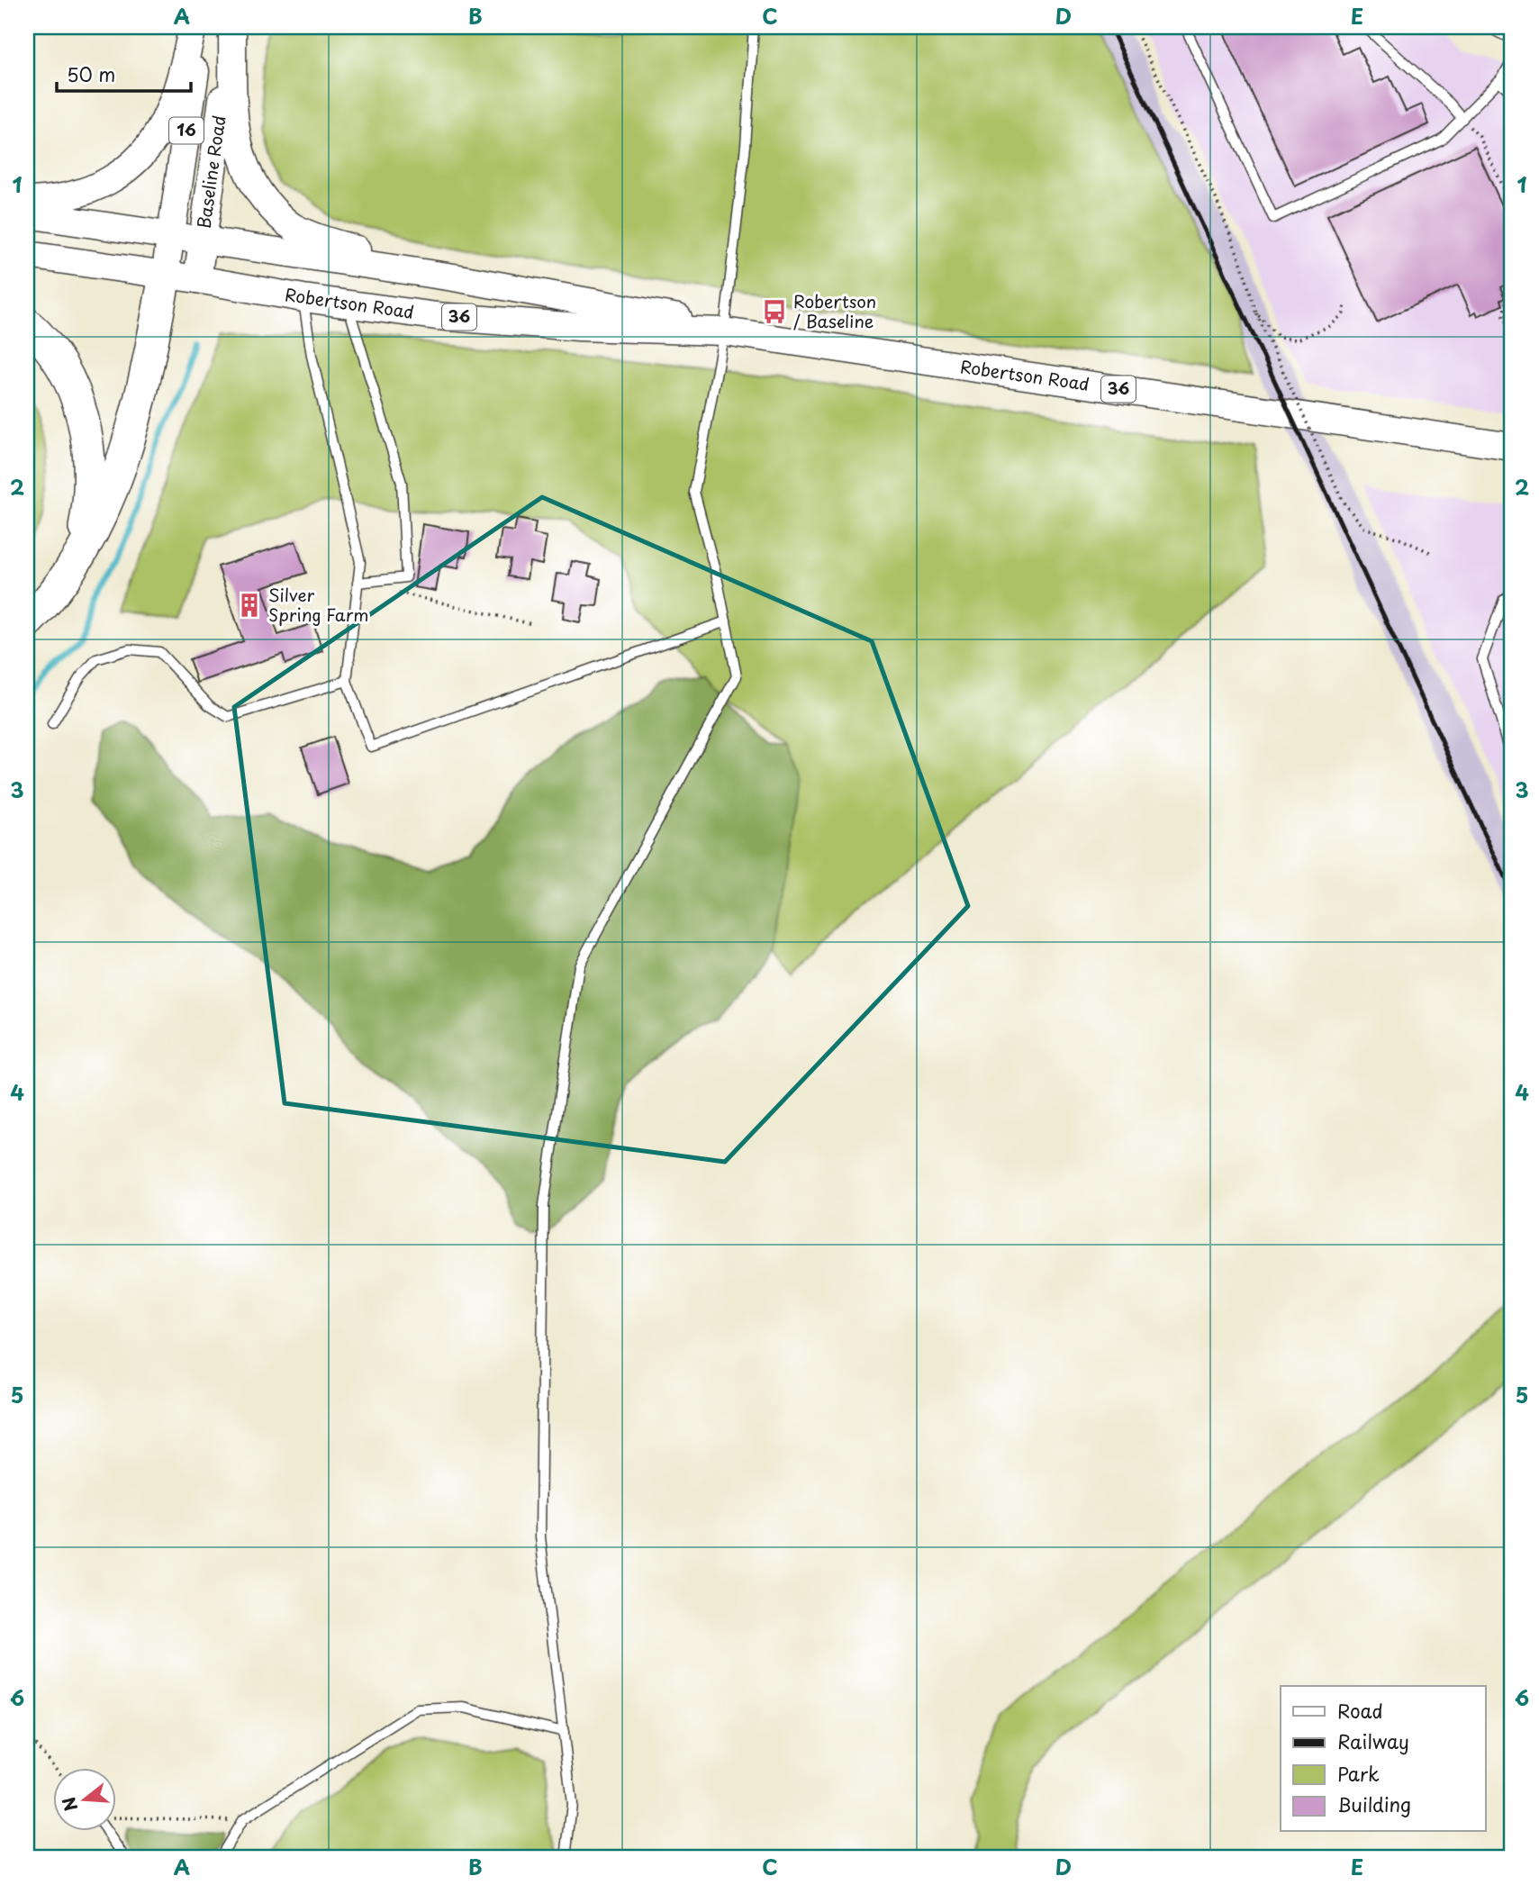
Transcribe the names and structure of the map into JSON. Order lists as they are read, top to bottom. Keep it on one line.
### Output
{"streets":{"main road":["16","Baseline Road","Robertson Road","36"]},"crossings":[["Baseline Road","Robertson Road"]],"places":{"bus stop":["Robertson / Baseline"],"building":["Silver Spring Farm"]},"legend":["Road","Railway","Park","Building"],"scale_bar":"50 m","north":"left","grid":{"columns":["A","B","C","D","E"],"rows":["1","2","3","4","5","6"]}}
